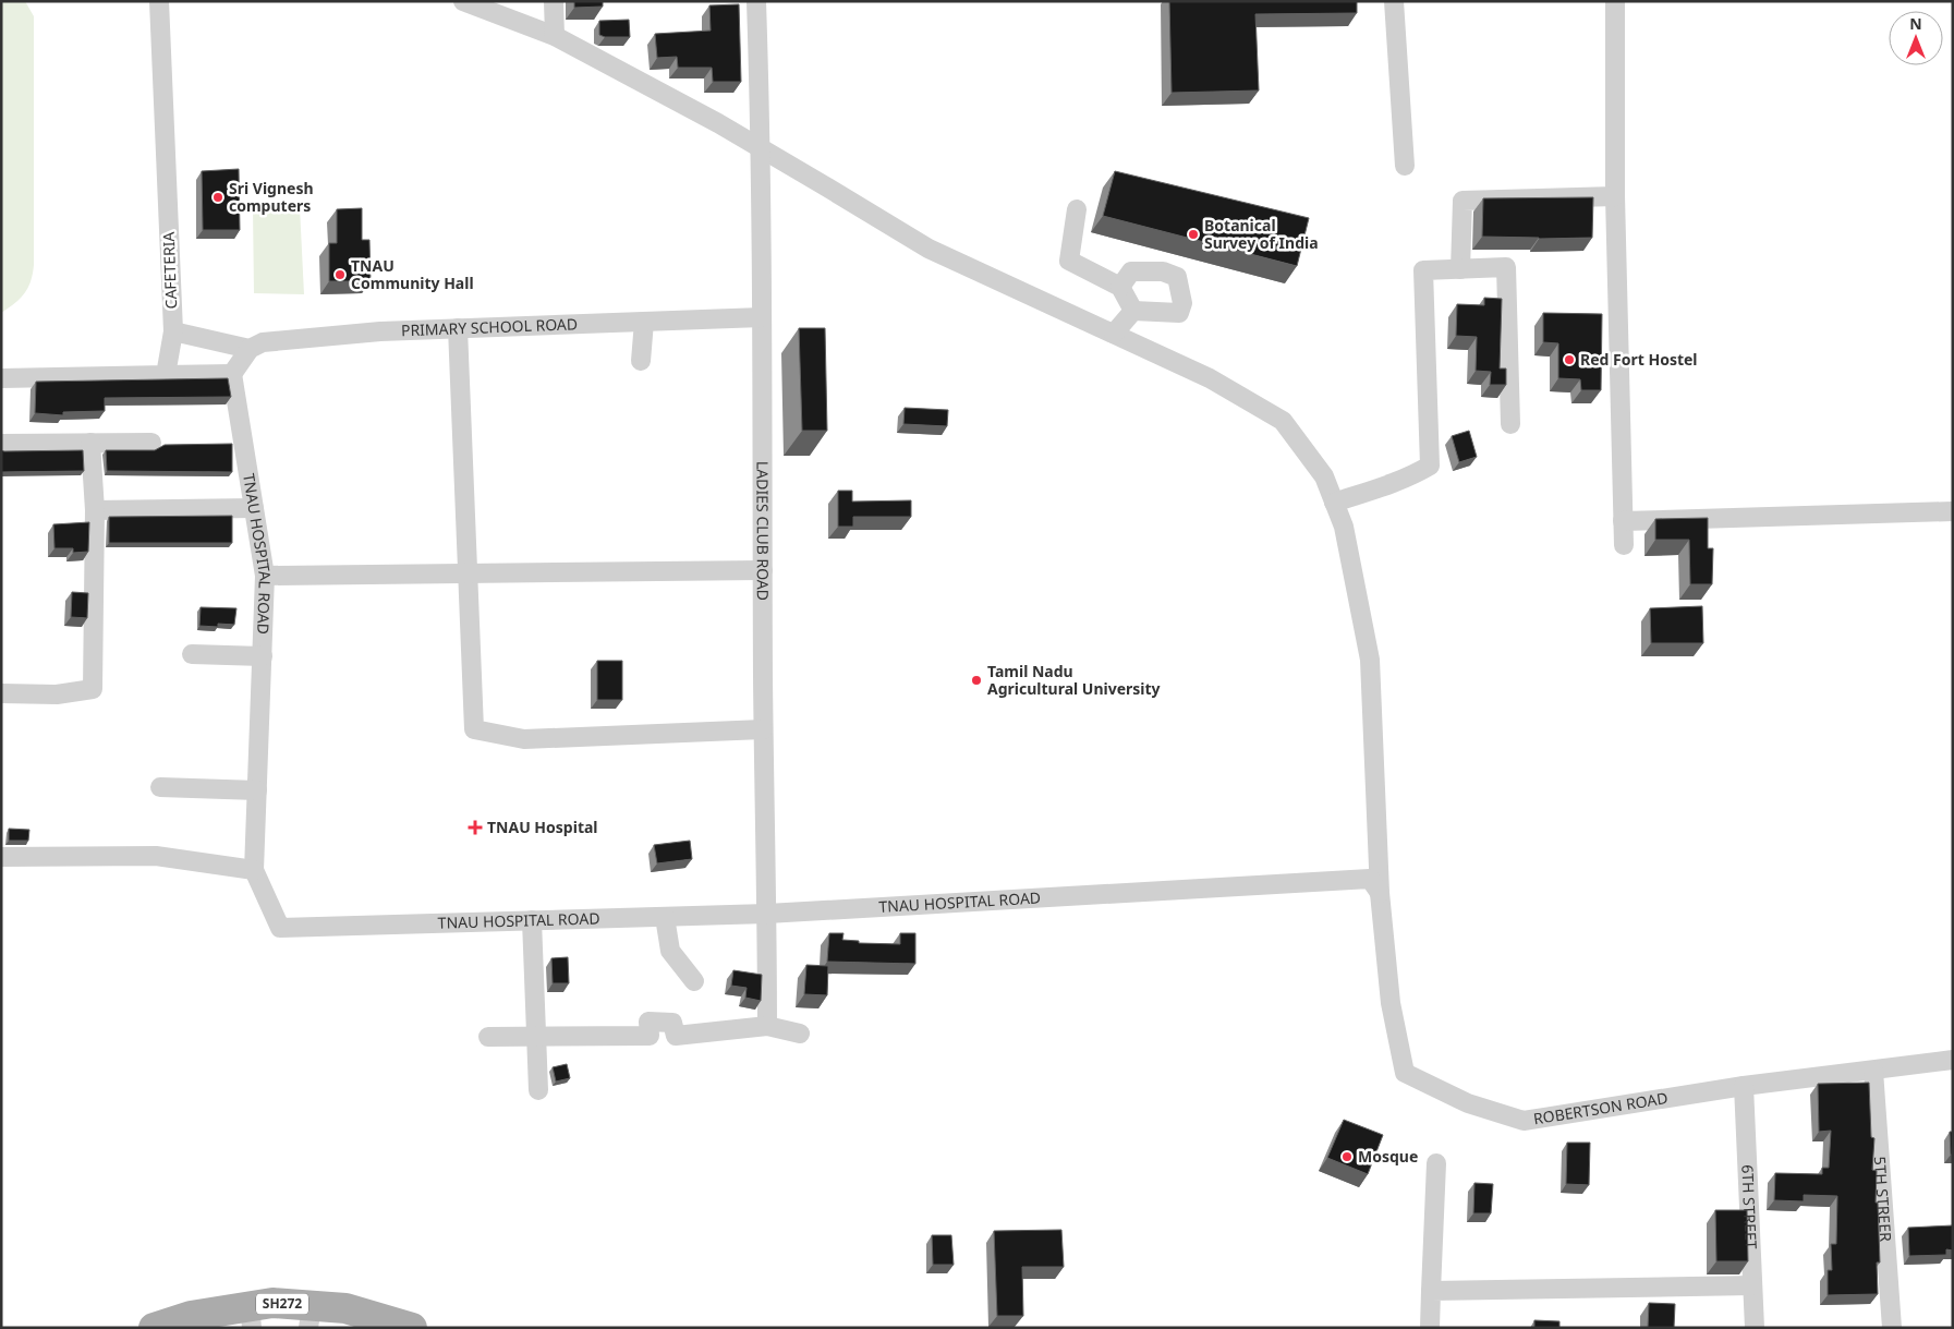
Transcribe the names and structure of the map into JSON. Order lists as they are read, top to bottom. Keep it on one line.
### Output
{"streets":{"main road":["SH272"],"street":["CAFETERIA","PRIMARY SCHOOL ROAD","LADIES CLUB ROAD","TNAU HOSPITAL ROAD","ROBERTSON ROAD","5TH STREER","6TH STREET"]},"crossings":[["PRIMARY SCHOOL ROAD","LADIES CLUB ROAD"],["LADIES CLUB ROAD","TNAU HOSPITAL ROAD"],["TNAU HOSPITAL ROAD","ROBERTSON ROAD"],["ROBERTSON ROAD","5TH STREER"],["ROBERTSON ROAD","6TH STREET"]],"places":{"other":["Sri Vignesh computers","Botanical Survey of India","TNAU Community Hall","Red Fort Hostel","Tamil Nadu Agricultural University","Mosque"],"health":["TNAU Hospital"]},"north":"top"}
